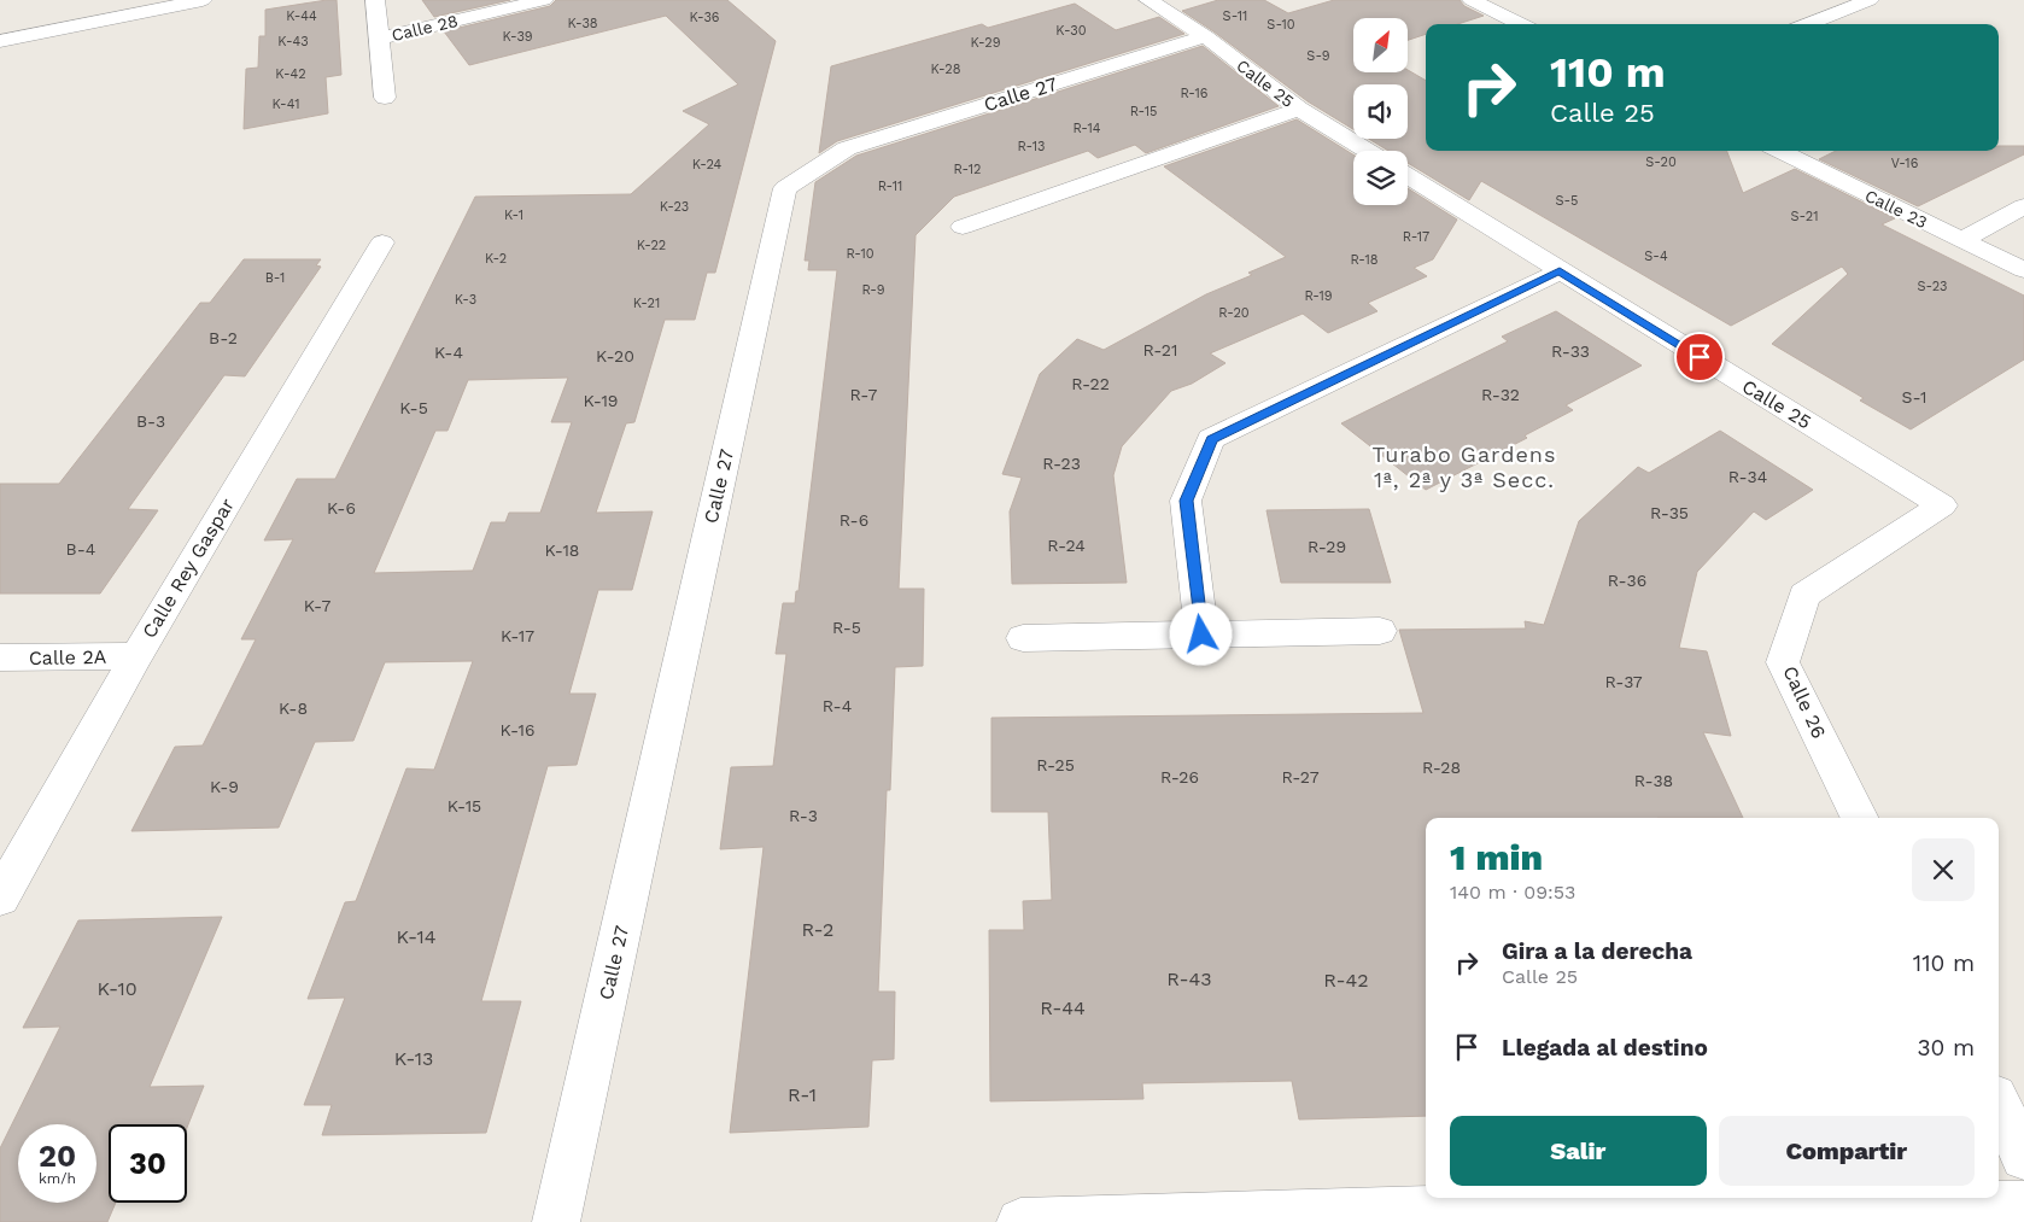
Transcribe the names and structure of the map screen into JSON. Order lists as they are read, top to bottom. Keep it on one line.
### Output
{"streets":{"street":["Calle 28","Calle 25","Calle 27","Calle 23","Calle Rey Gaspar","Calle 2A","Calle 26"]},"crossings":[["Calle 25","Calle 27"],["Calle 25","Calle 26"],["Calle Rey Gaspar","Calle 2A"]],"districts":["Turabo Gardens 1ª, 2ª y 3ª Secc."],"house_numbers":["K-44","S-11","K-36","K-38","S-10","K-30","K-39","K-43","K-29","S-9","K-28","K-42","R-16","K-41","R-15","R-14","R-13","S-20","V-16","K-24","R-12","R-11","S-5","K-23","K-1","S-21","R-17","K-22","R-10","S-4","K-2","R-18","B-1","S-23","R-9","R-19","K-3","K-21","R-20","B-2","R-21","R-33","K-4","K-20","R-22","R-7","R-32","S-1","K-19","K-5","B-3","R-23","R-34","K-6","R-35","R-6","R-24","R-29","B-4","K-18","R-36","K-7","R-5","K-17","R-37","R-4","K-8","K-16","R-25","R-28","R-26","R-27","R-38","K-9","K-15","R-3","R-2","K-14","R-43","R-42","K-10","R-44","K-13","R-1"],"north":"top right","page":{"turn":["110 m","Calle 25"],"heading":["1 min","140 m · 09:53"],"list":[{"name":"Gira a la derecha","note":"Calle 25","value":"110 m"},{"name":"Llegada al destino","value":"30 m"}],"buttons":["Salir","Compartir"],"speed":"20 km/h","limit":"30"}}
